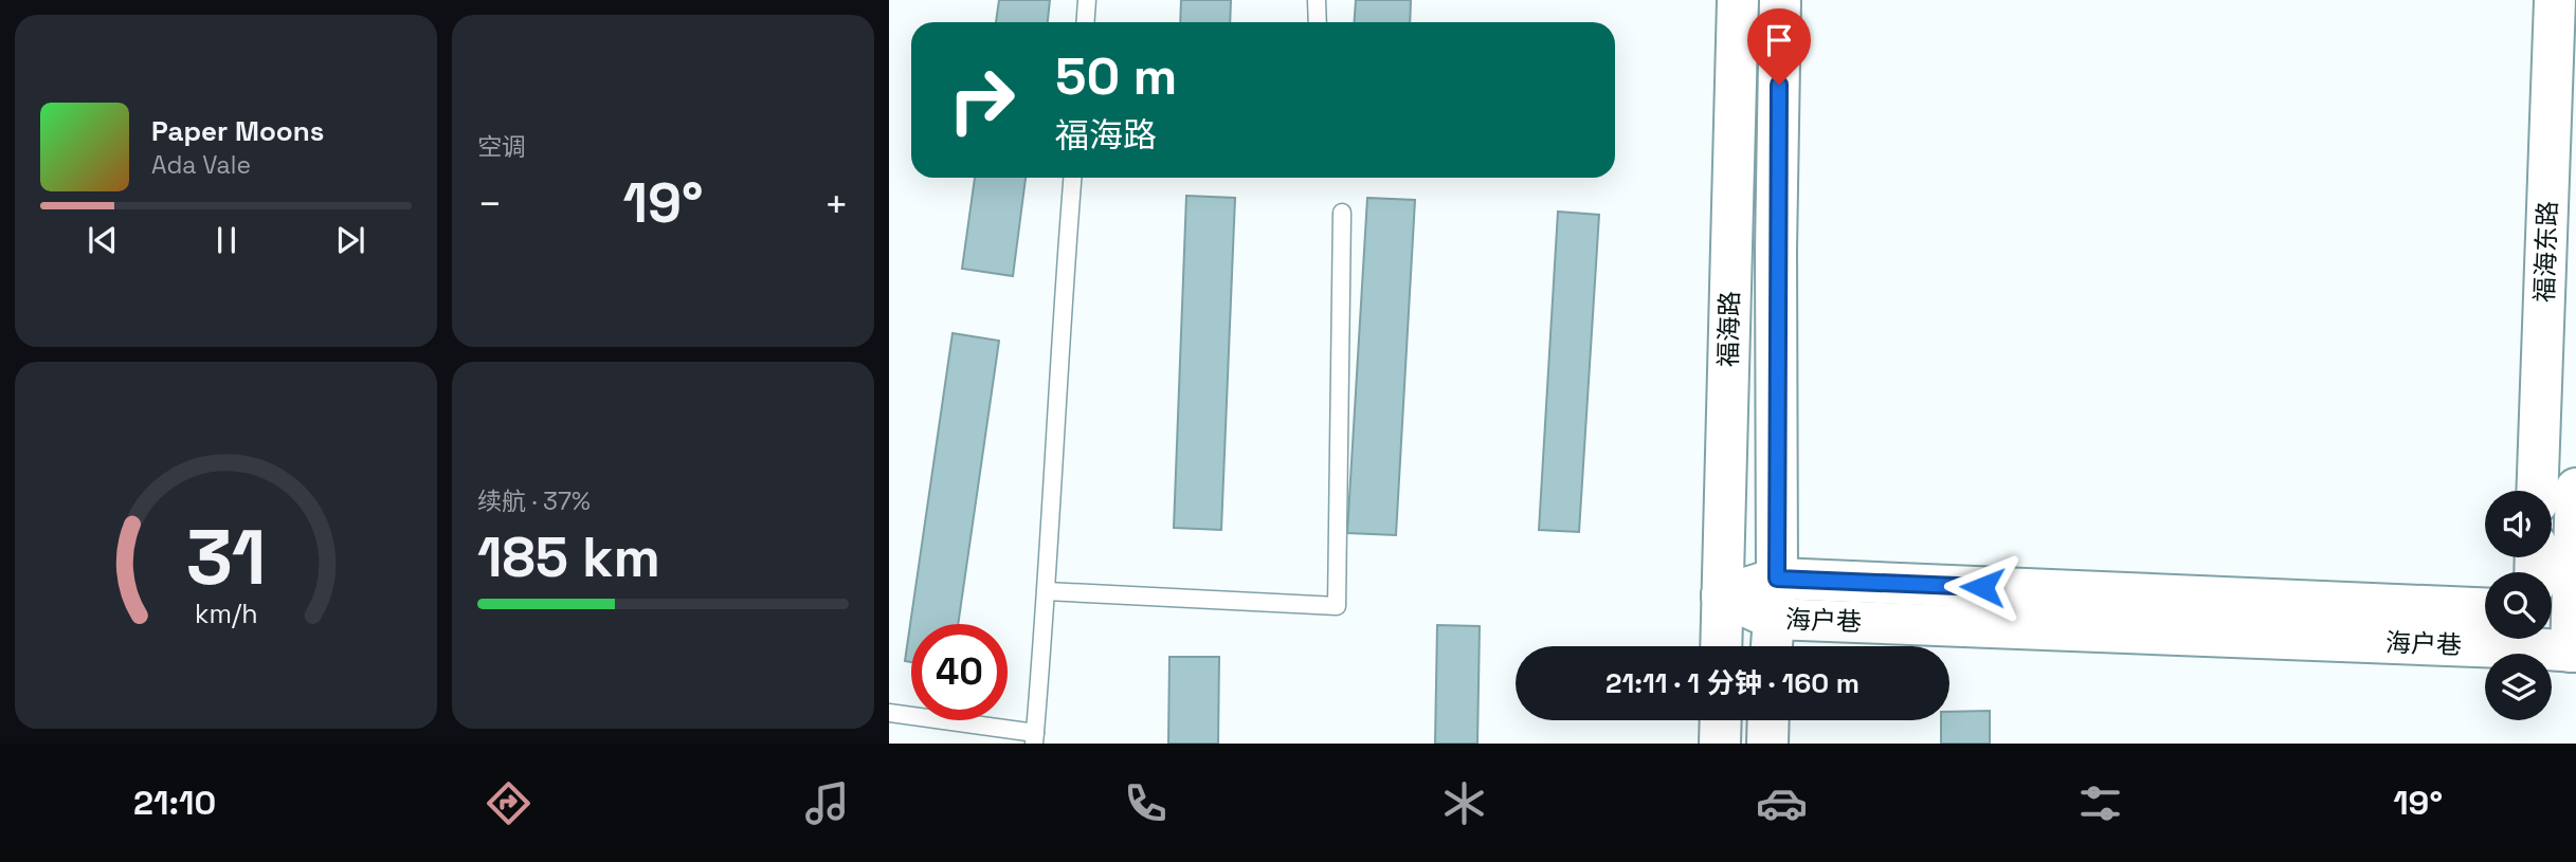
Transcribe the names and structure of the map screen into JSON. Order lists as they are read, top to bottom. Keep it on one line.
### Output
{"streets":{"street":["福海东路","福海路","海户巷"]},"crossings":[["福海路","海户巷"]],"page":{"tile":["空调",["续航 · 37%","185 km"]],"turn":["50 m","福海路"],"song":["Paper Moons","Ada Vale"],"heat":["−","19°","+"],"limit":"40","trip":"21:11 · 1 分钟 · 160 m","tabs":["21:10","19°"],"gauge":["31","km/h"]}}
